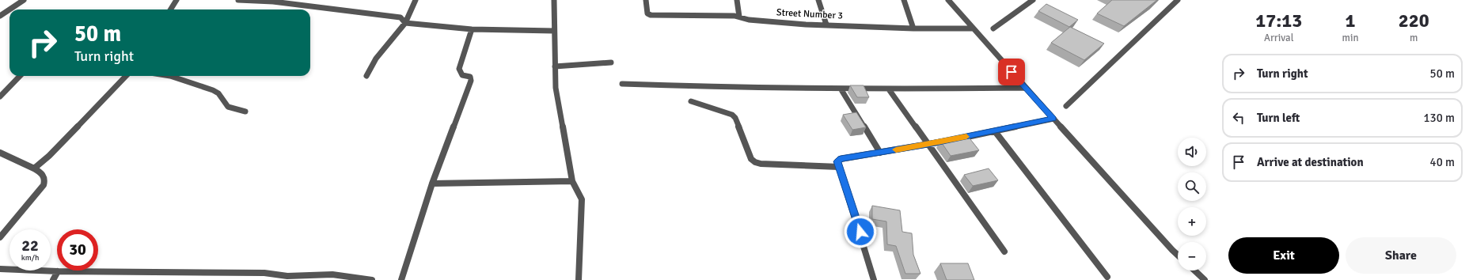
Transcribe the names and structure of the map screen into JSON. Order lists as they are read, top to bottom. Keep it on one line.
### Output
{"streets":{"street":["Street Number 3"]},"page":{"eta":["17:13","Arrival","1","min","220","m"],"turn":["50 m","Turn right"],"list":[{"name":"Turn right","value":"50 m"},{"name":"Turn left","value":"130 m"},{"name":"Arrive at destination","value":"40 m"}],"map_buttons":["+","−"],"speed":"22 km/h","limit":"30","buttons":["Exit","Share"]}}
